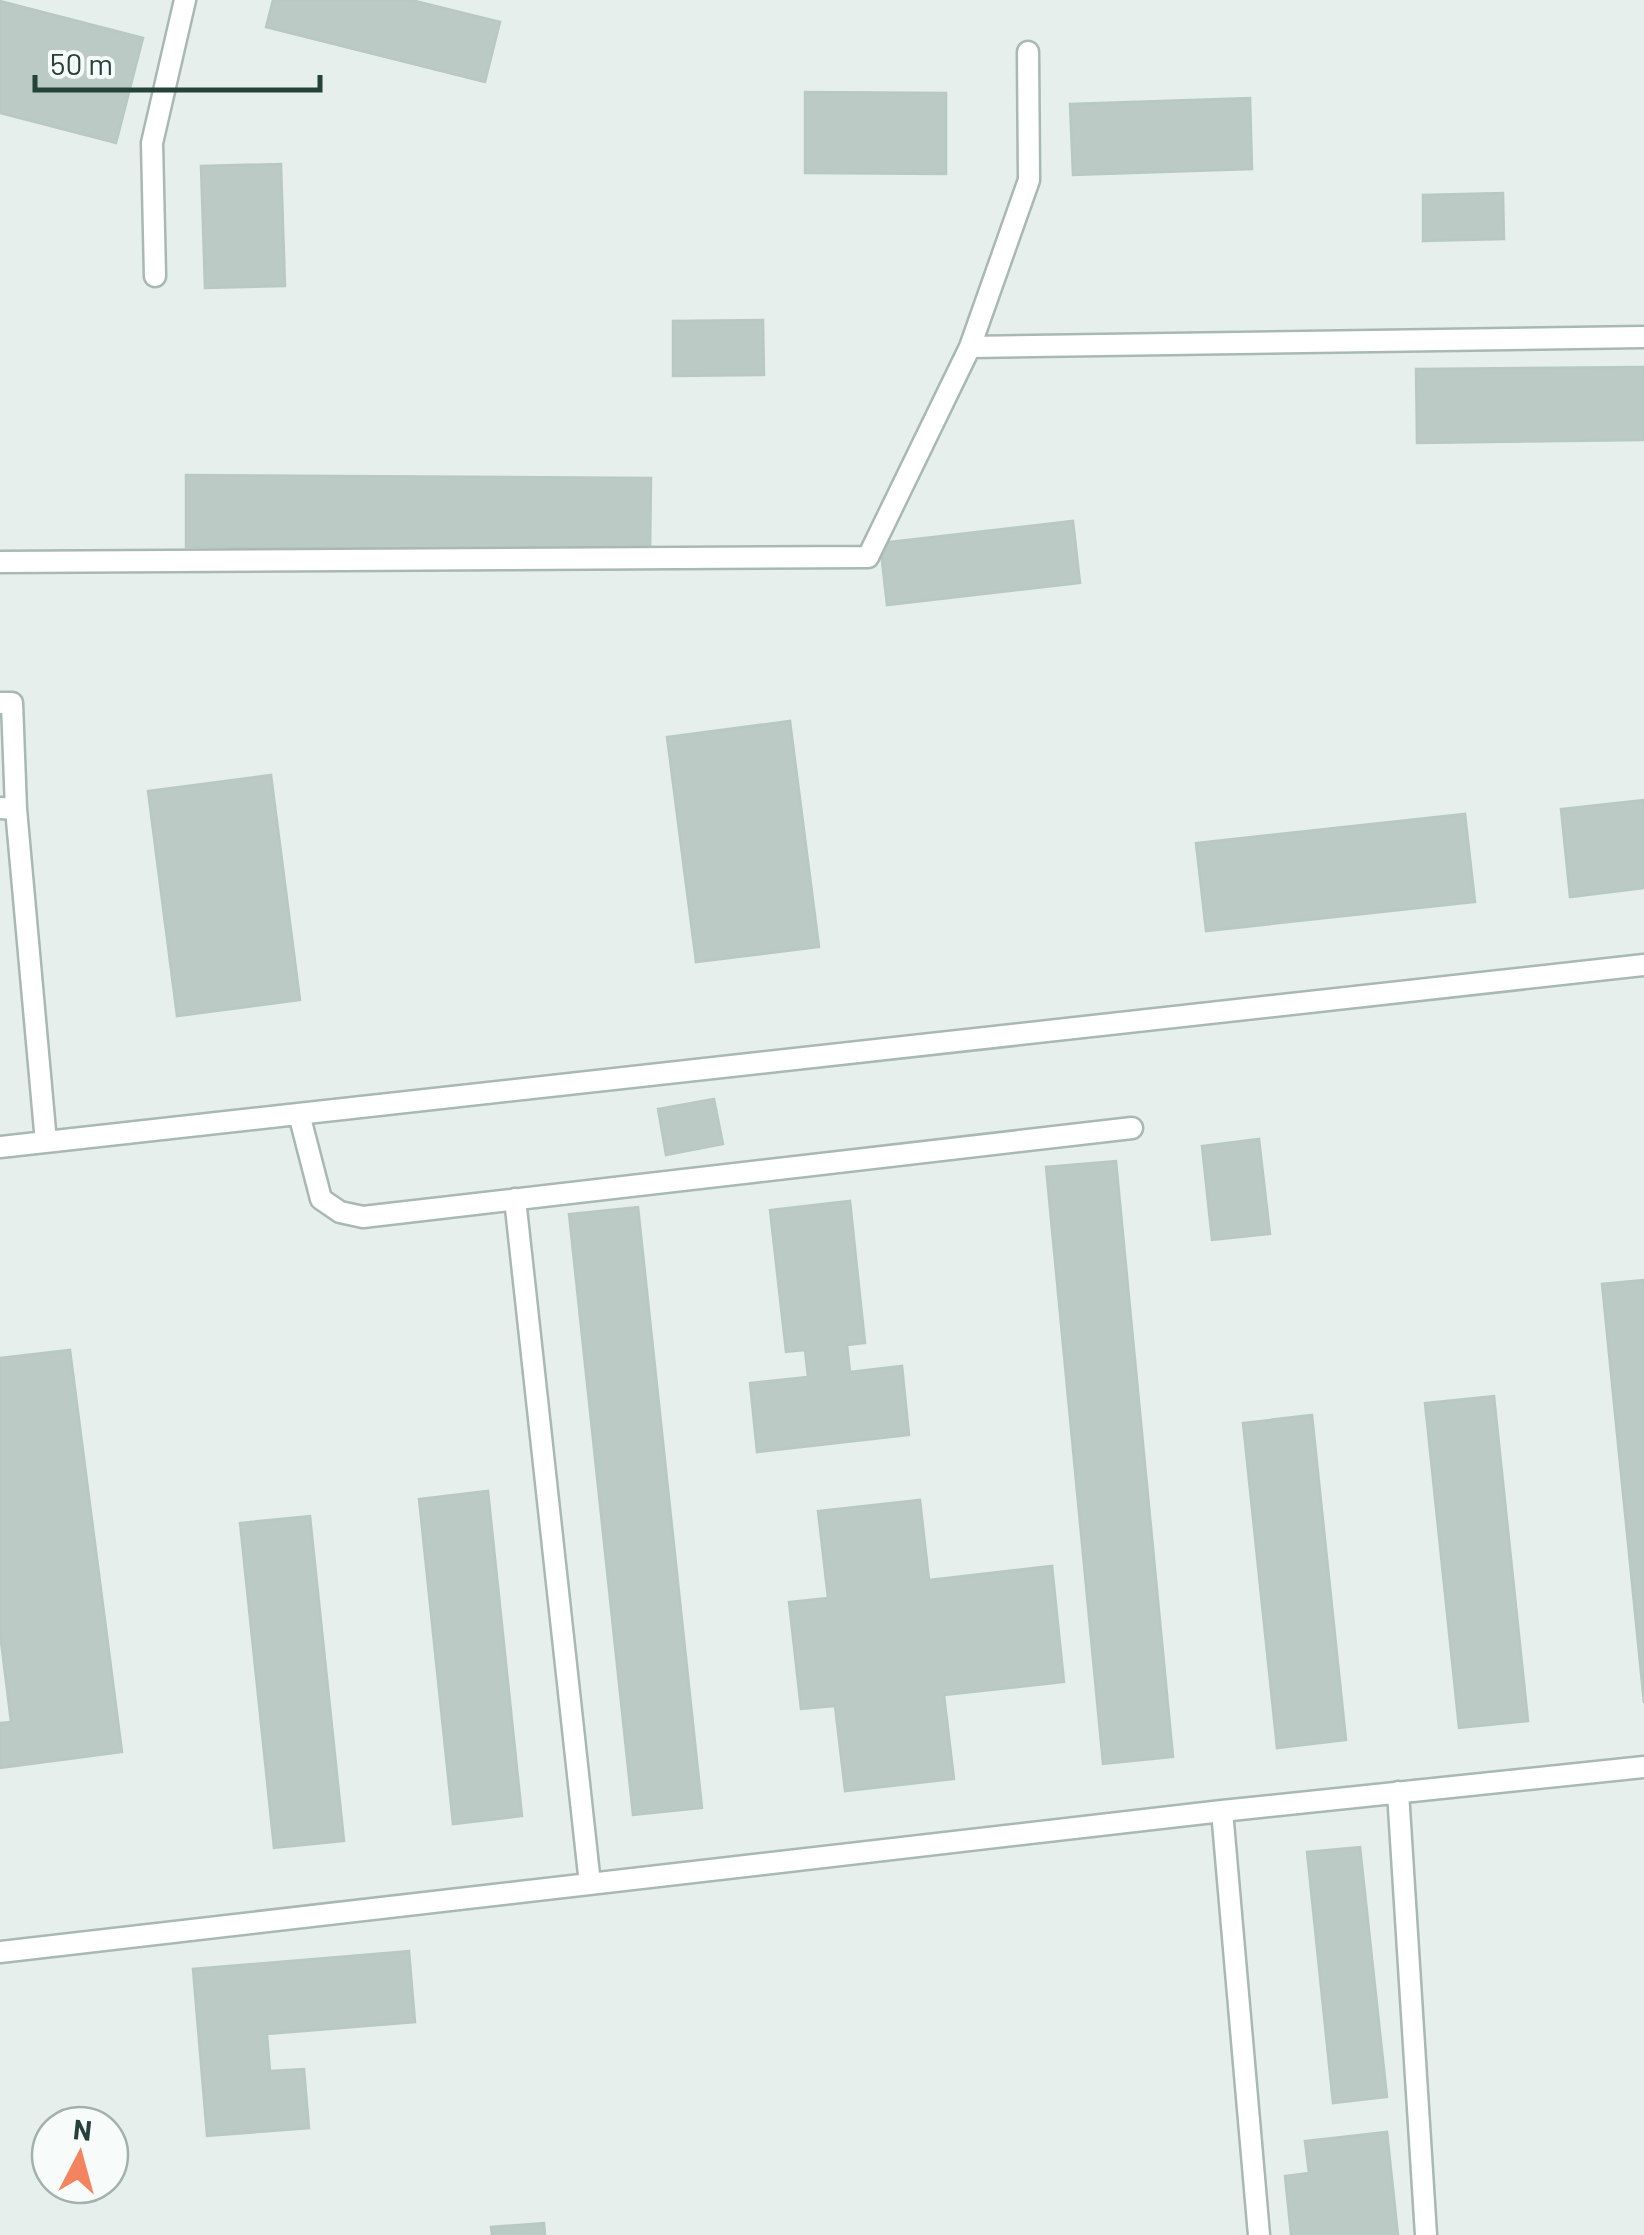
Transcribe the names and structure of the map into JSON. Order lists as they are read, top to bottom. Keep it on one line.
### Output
{"scale_bar":"50 m","north":"top"}
